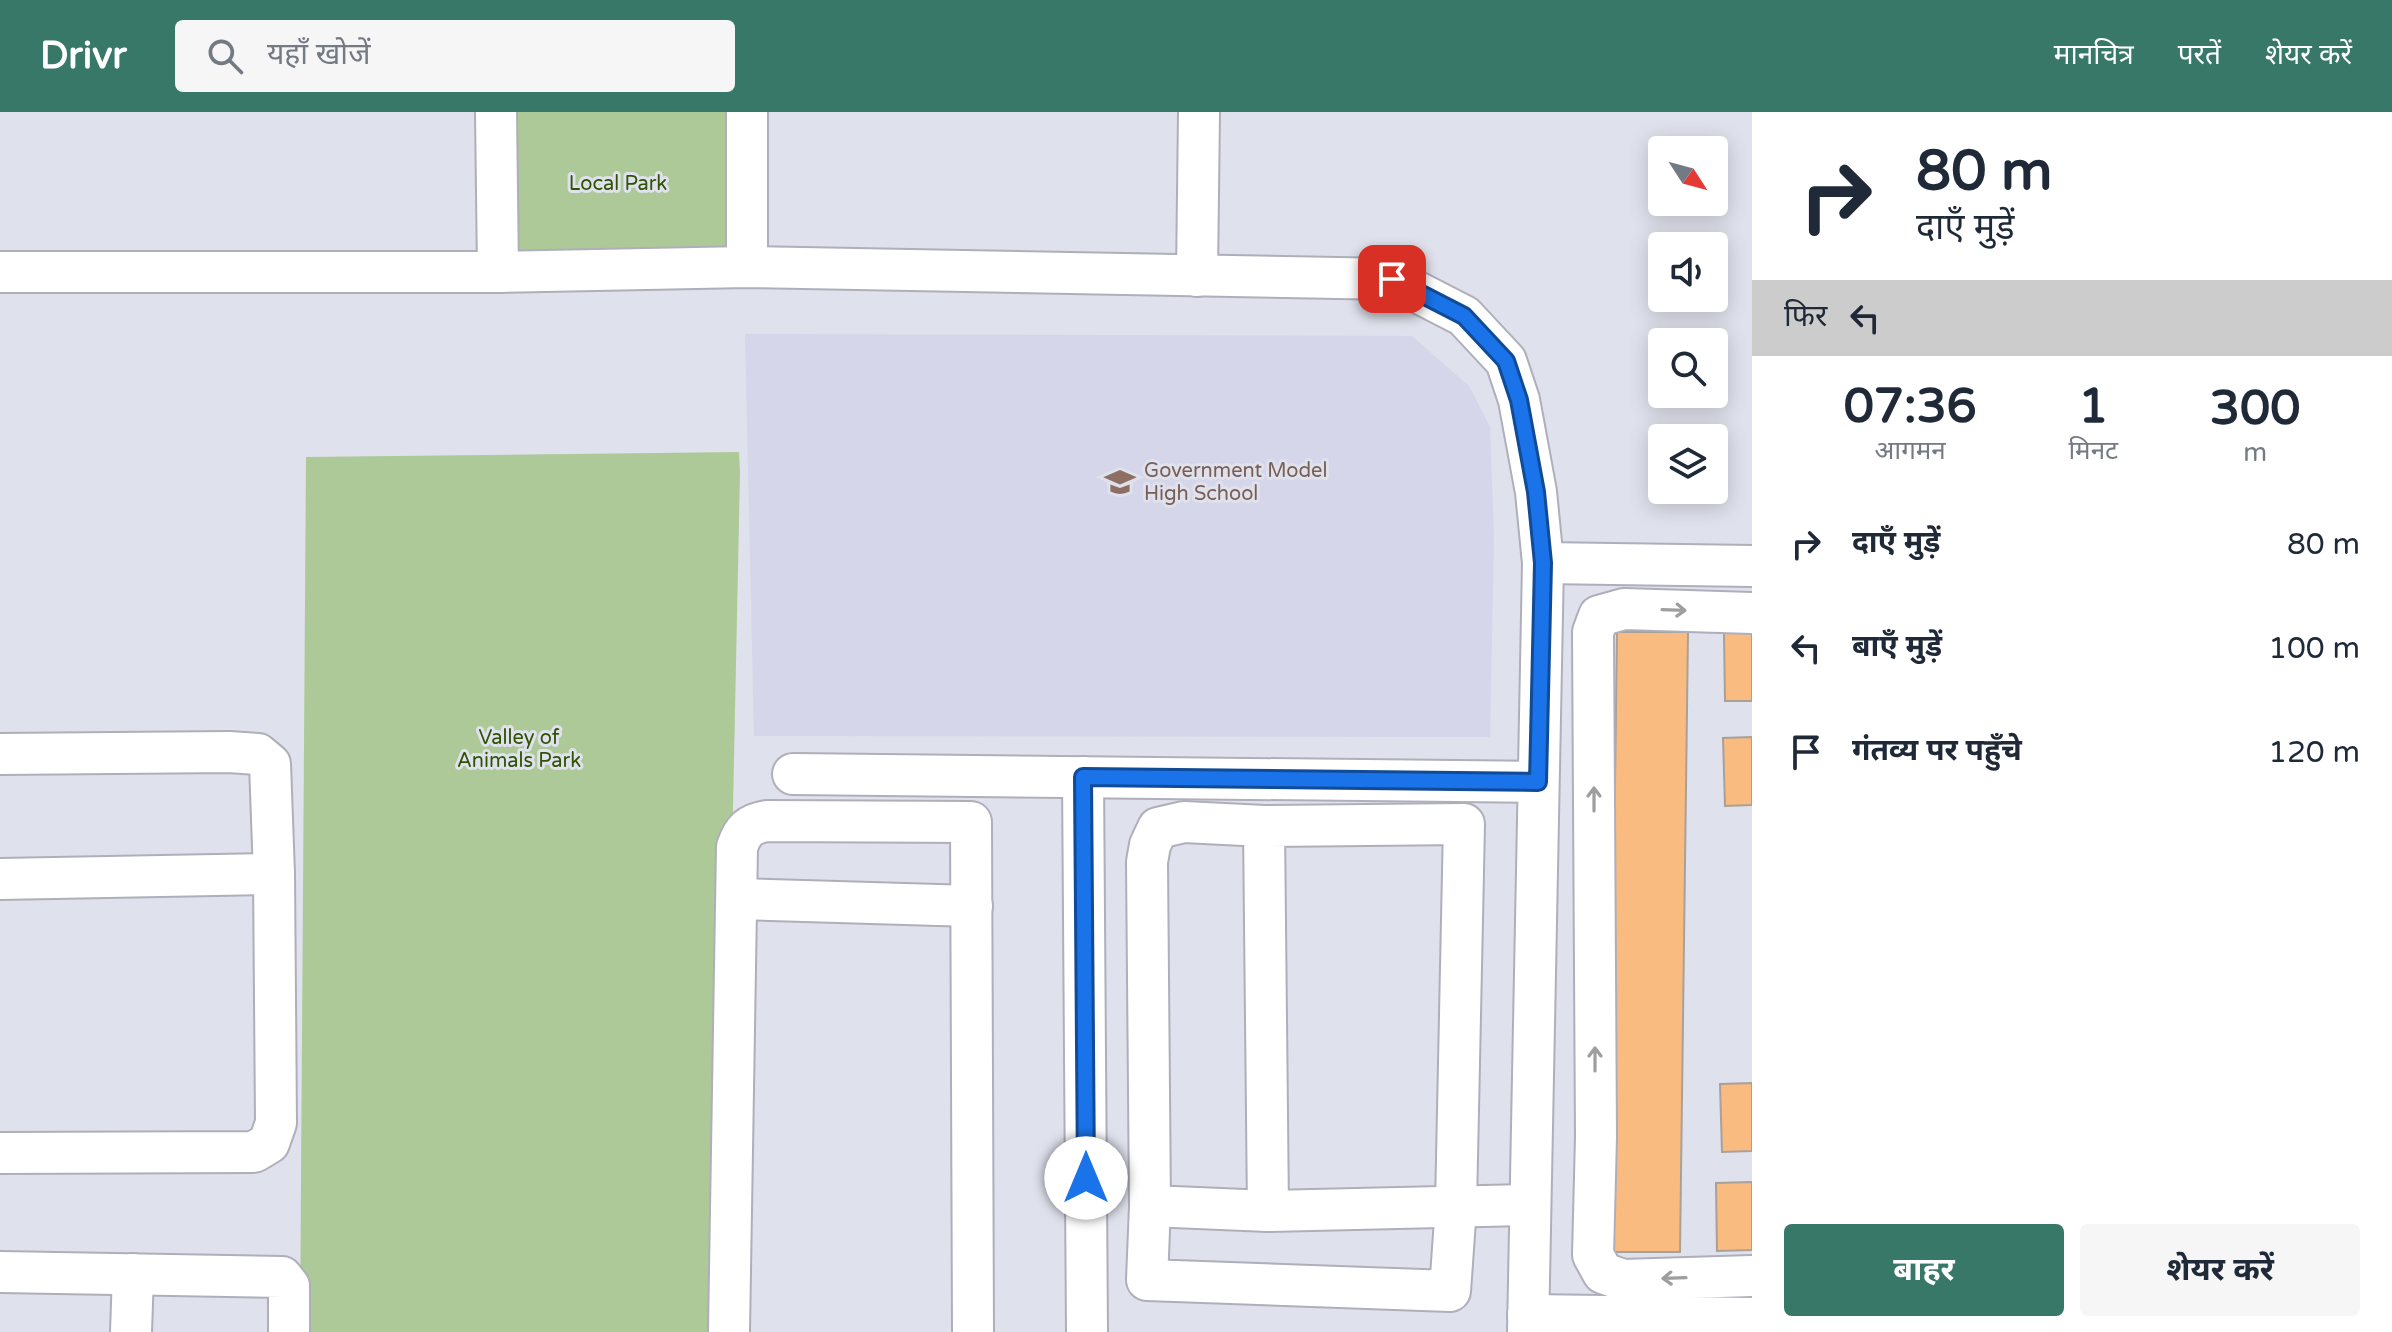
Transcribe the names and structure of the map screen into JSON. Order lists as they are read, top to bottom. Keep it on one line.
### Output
{"parks":["Local Park","Valley of Animals Park"],"places":{"school or university":["Government Model High School"]},"north":"bottom right","page":{"header":"Drivr","search":"यहाँ खोजें","nav":["मानचित्र","परतें","शेयर करें"],"turn":["80 m","दाएँ मुड़ें"],"then":"फिर","eta":["07:36","आगमन","1","मिनट","300","m"],"list":[{"name":"दाएँ मुड़ें","value":"80 m"},{"name":"बाएँ मुड़ें","value":"100 m"},{"name":"गंतव्य पर पहुँचे","value":"120 m"}],"buttons":["बाहर","शेयर करें"]}}
